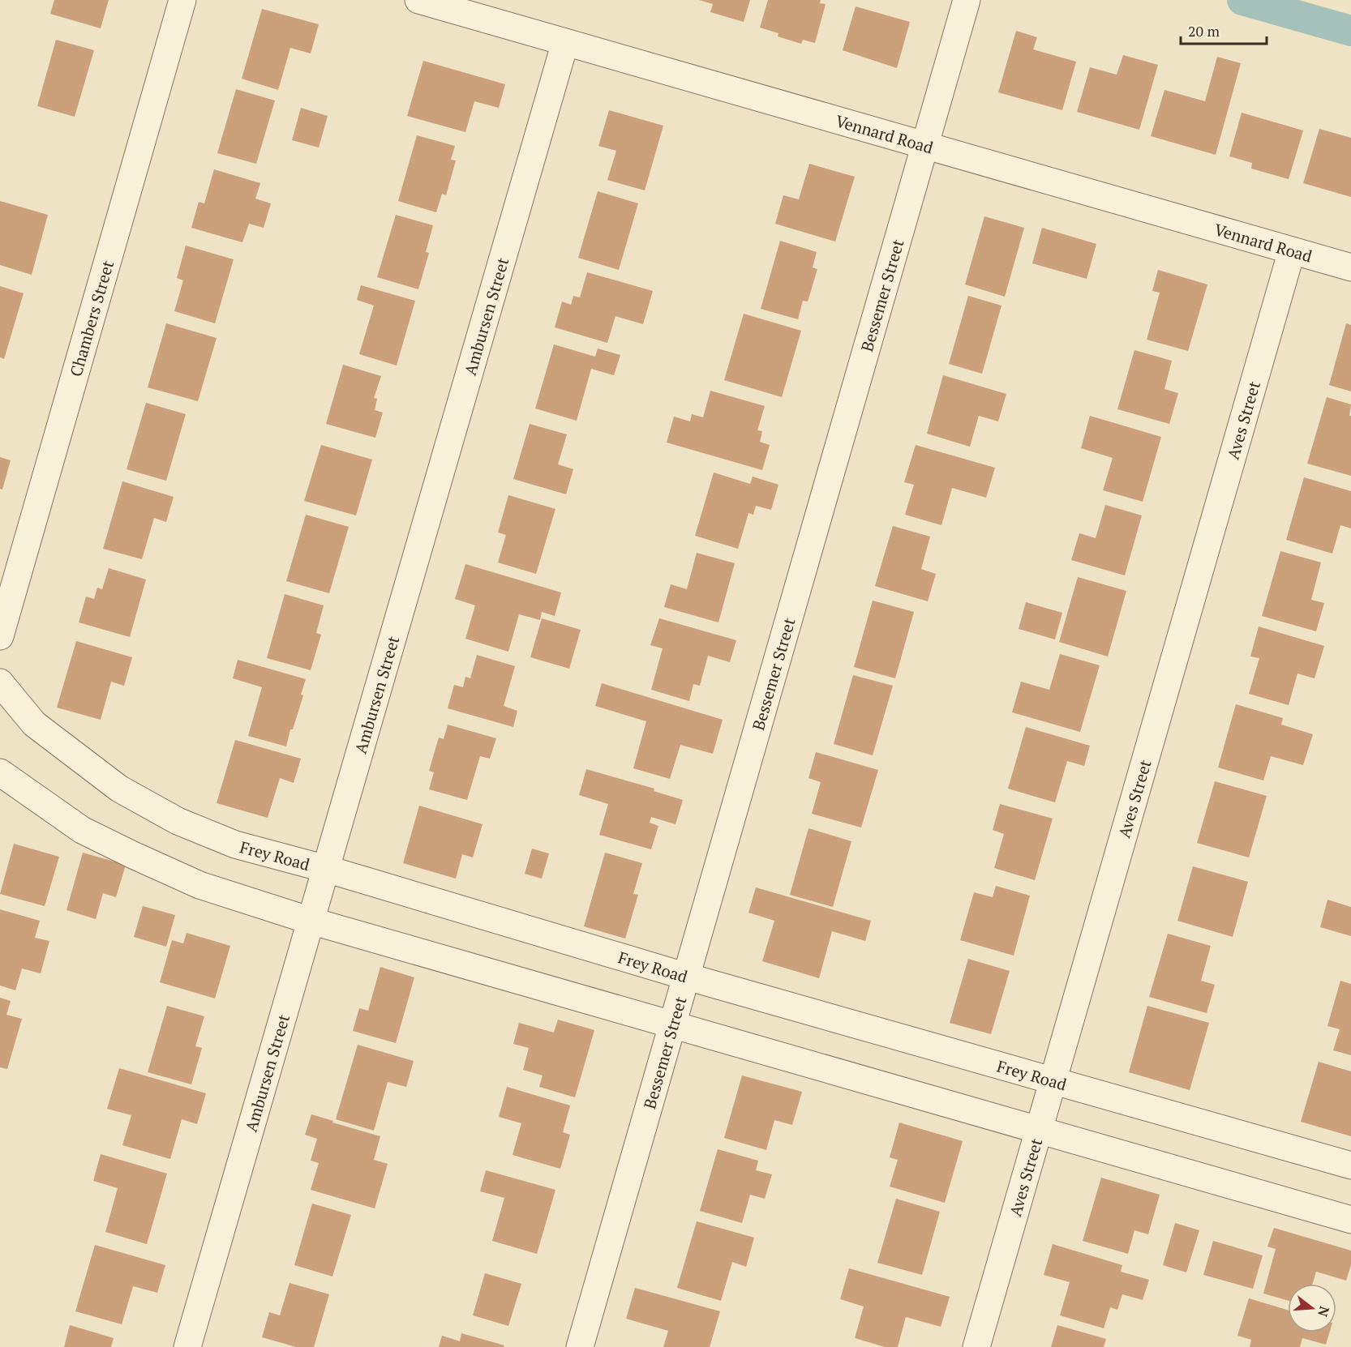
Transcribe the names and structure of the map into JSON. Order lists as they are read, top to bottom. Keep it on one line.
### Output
{"streets":{"street":["Vennard Road","Bessemer Street","Ambursen Street","Chambers Street","Aves Street","Frey Road"]},"crossings":[["Vennard Road","Bessemer Street"],["Vennard Road","Ambursen Street"],["Vennard Road","Aves Street"],["Bessemer Street","Frey Road"],["Ambursen Street","Frey Road"],["Aves Street","Frey Road"]],"scale_bar":"20 m","north":"right"}
